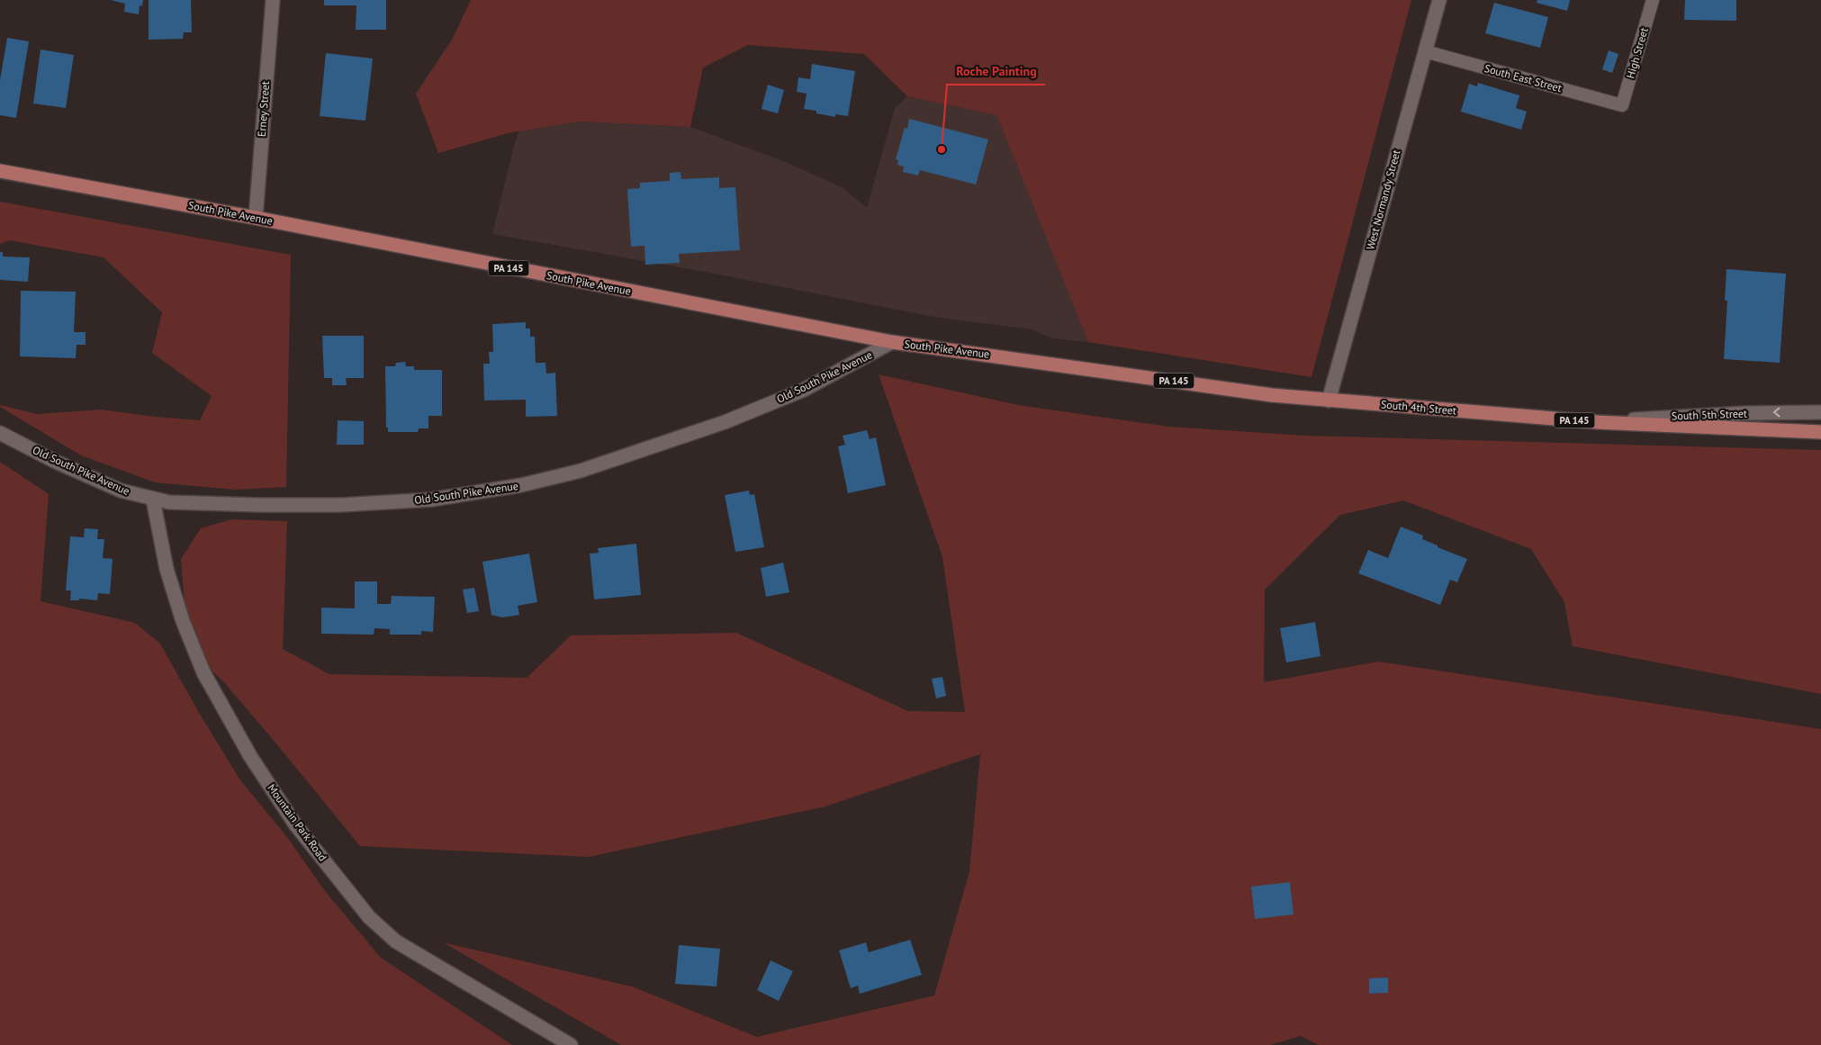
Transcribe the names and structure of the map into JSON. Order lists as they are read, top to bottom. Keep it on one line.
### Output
{"streets":{"main road":["South Pike Avenue","PA 145","South 4th Street"],"street":["Erney Street","West Normandy Street","Old South Pike Avenue","South 5th Street","Mountain Park Road"],"lane":["High Street","South East Street"]},"crossings":[["High Street","South East Street"],["South East Street","West Normandy Street"],["Erney Street","South Pike Avenue"],["West Normandy Street","South 4th Street"],["South Pike Avenue","Old South Pike Avenue"],["South Pike Avenue","South 4th Street"],["Old South Pike Avenue","Mountain Park Road"],["South 4th Street","South 5th Street"]],"one_way":["South 5th Street"],"places":["Roche Painting"]}
